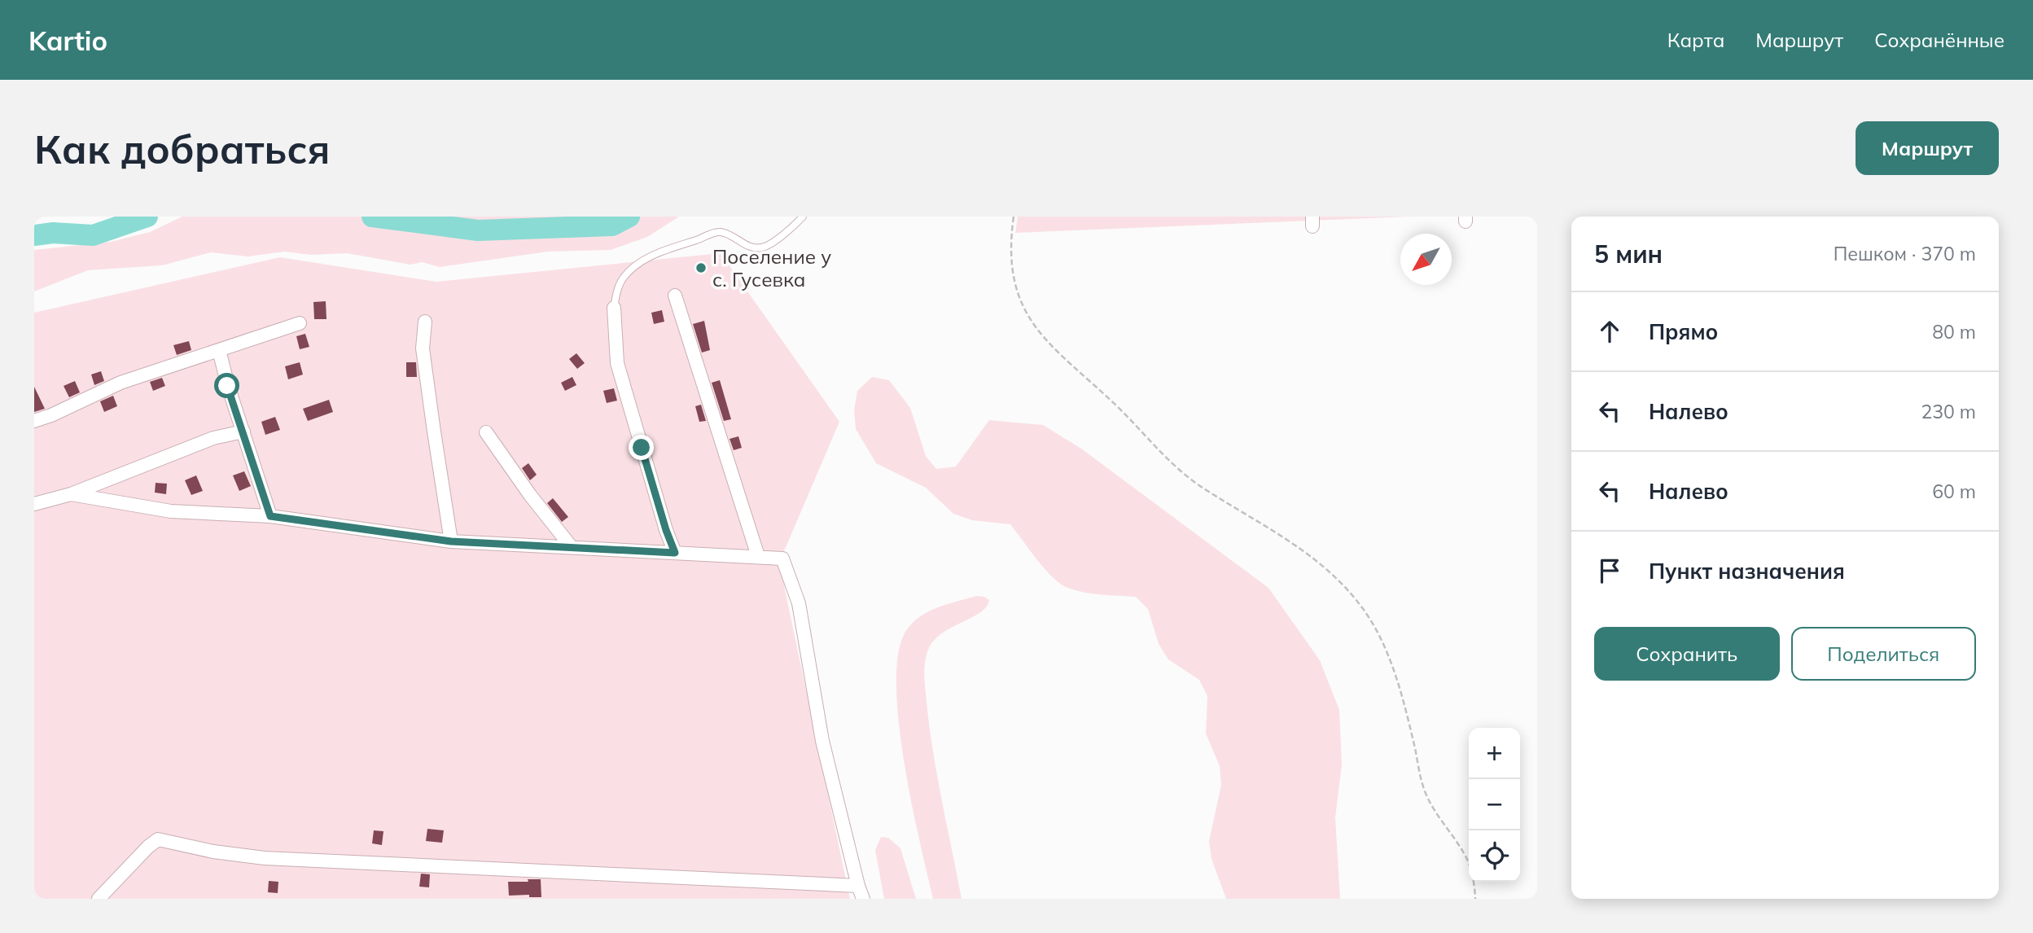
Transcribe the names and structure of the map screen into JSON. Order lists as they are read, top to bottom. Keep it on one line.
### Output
{"places":["Поселение у с. Гусевка"],"north":"bottom left","page":{"header":"Kartio","nav":["Карта","Маршрут","Сохранённые"],"buttons":["Маршрут",["Сохранить","Поделиться"]],"title":"Как добраться","heading":["5 мин","Пешком · 370 m"],"list":[["Прямо","80 m"],["Налево","230 m"],["Налево","60 m"],"Пункт назначения"],"map_buttons":["+","−"]}}
